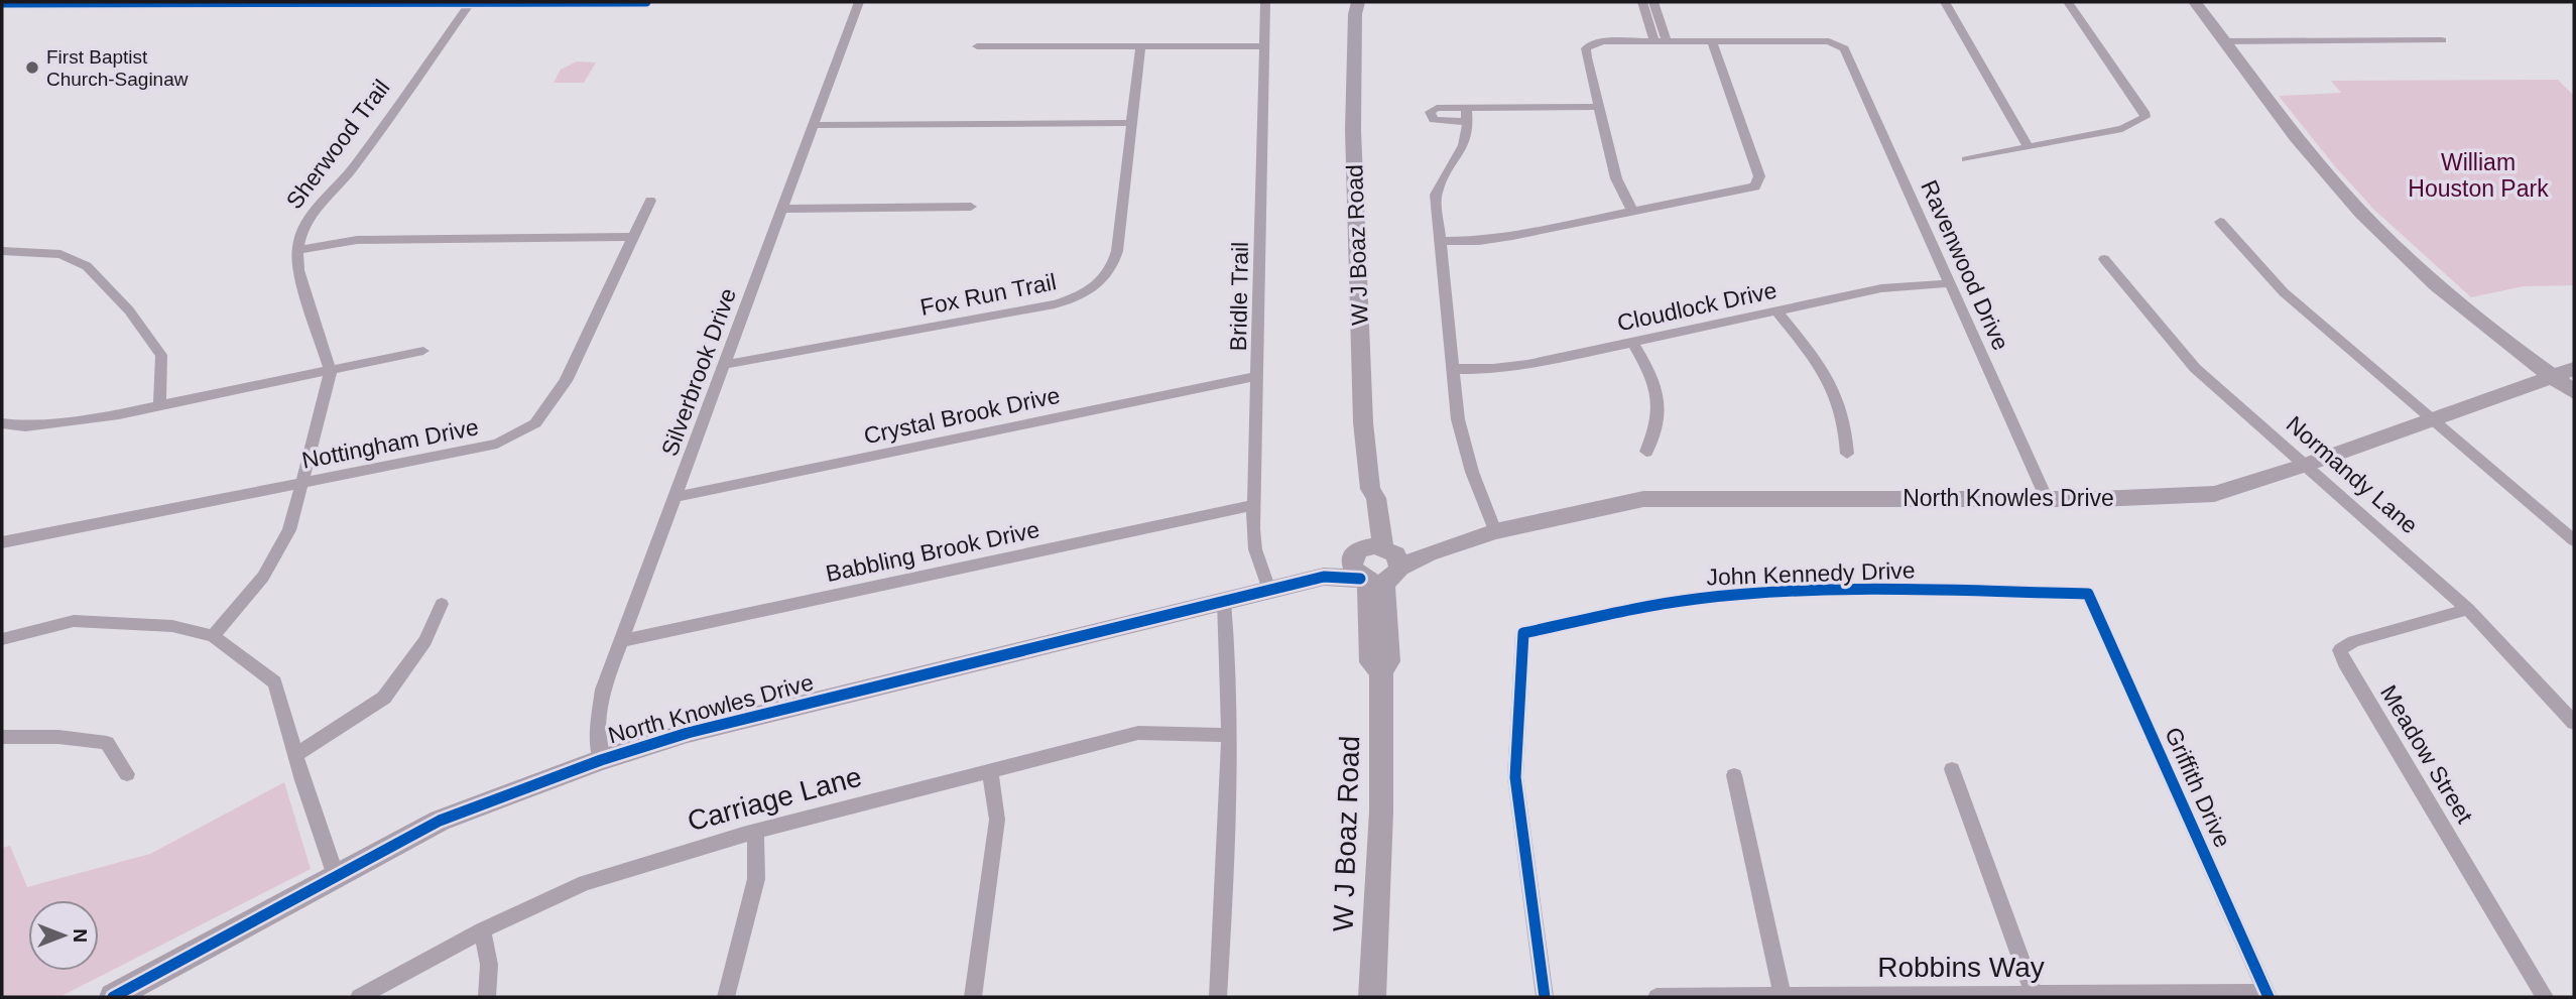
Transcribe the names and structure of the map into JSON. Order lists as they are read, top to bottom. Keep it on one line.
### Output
{"streets":{"street":["Sherwood Trail","W J Boaz Road","Ravenwood Drive","Fox Run Trail","Bridle Trail","Cloudlock Drive","Silverbrook Drive","Crystal Brook Drive","Nottingham Drive","Normandy Lane","North Knowles Drive","Babbling Brook Drive","John Kennedy Drive","Meadow Street","Griffith Drive","Carriage Lane","Robbins Way"]},"crossings":[["W J Boaz Road","North Knowles Drive"],["Ravenwood Drive","Cloudlock Drive"],["Ravenwood Drive","North Knowles Drive"],["Fox Run Trail","Silverbrook Drive"],["Bridle Trail","Crystal Brook Drive"],["Bridle Trail","North Knowles Drive"],["Bridle Trail","Babbling Brook Drive"],["Silverbrook Drive","Crystal Brook Drive"],["Silverbrook Drive","North Knowles Drive"],["Silverbrook Drive","Babbling Brook Drive"],["Normandy Lane","North Knowles Drive"],["Normandy Lane","Meadow Street"],["John Kennedy Drive","Griffith Drive"],["Griffith Drive","Robbins Way"]],"parks":["William Houston Park"],"places":["First Baptist Church-Saginaw"],"north":"right"}
